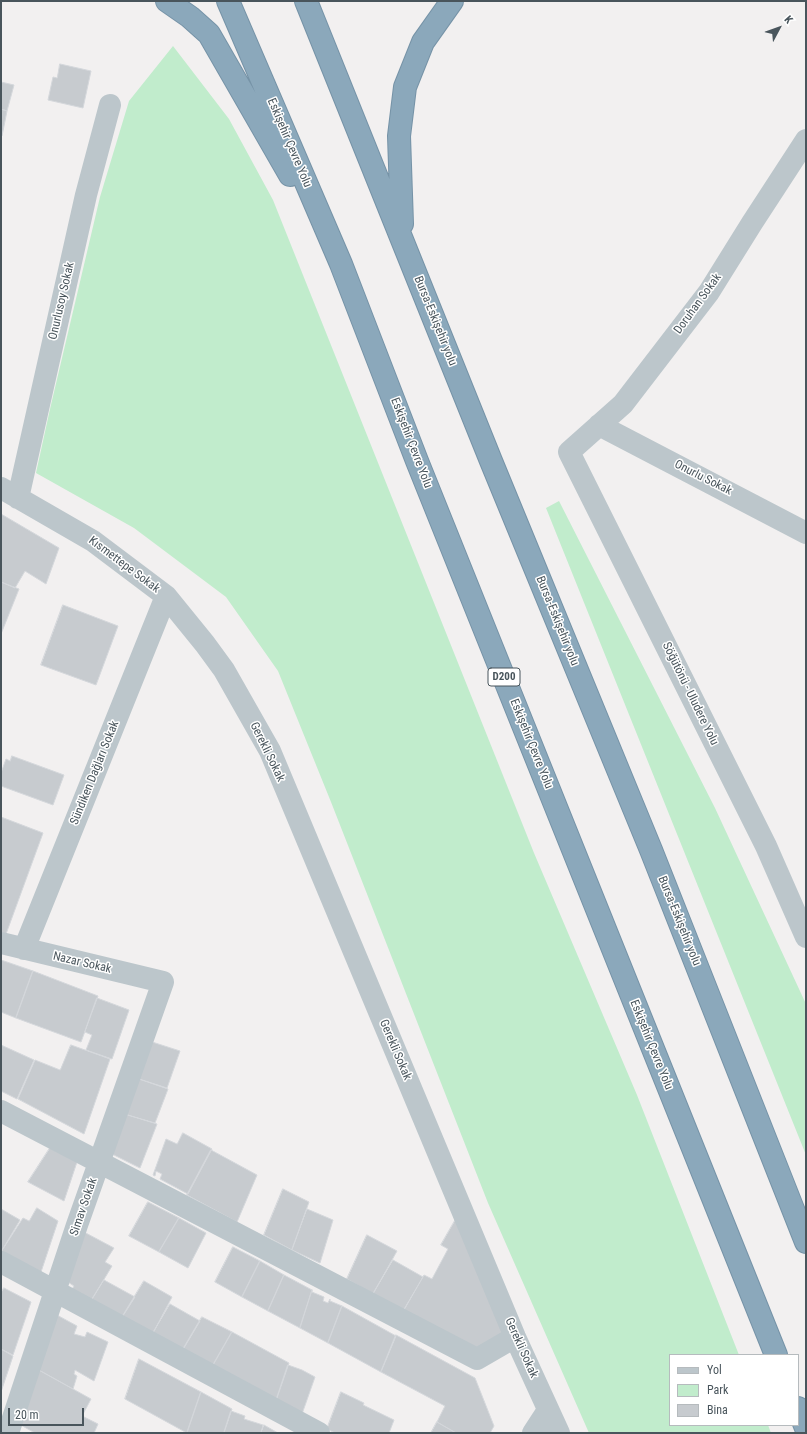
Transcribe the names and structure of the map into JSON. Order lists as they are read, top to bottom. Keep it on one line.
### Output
{"streets":{"highway":["Eskişehir Çevre Yolu","Bursa-Eskişehir yolu","D200"],"street":["Onurlusoy Sokak","Doruhan Sokak","Onurlu Sokak","Kısmettepe Sokak","Söğütönü - Uludere Yolu","Gerekli Sokak","Sündiken Dağları Sokak","Nazar Sokak","Simav Sokak"]},"crossings":[["Onurlusoy Sokak","Kısmettepe Sokak"],["Doruhan Sokak","Onurlu Sokak"],["Doruhan Sokak","Söğütönü - Uludere Yolu"],["Kısmettepe Sokak","Gerekli Sokak"],["Kısmettepe Sokak","Sündiken Dağları Sokak"],["Sündiken Dağları Sokak","Nazar Sokak"],["Nazar Sokak","Simav Sokak"]],"legend":["Yol","Park","Bina"],"scale_bar":"20 m","north":"top right"}
